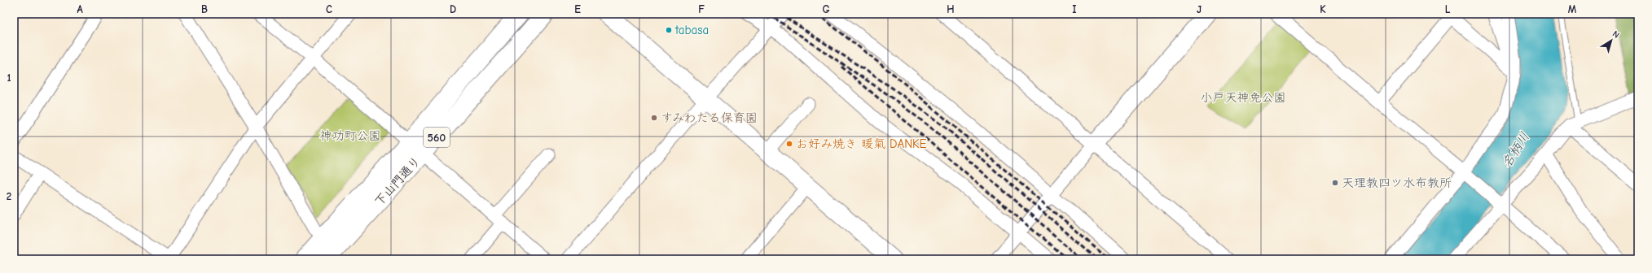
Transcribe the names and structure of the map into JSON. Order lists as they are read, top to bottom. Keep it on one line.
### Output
{"streets":{"main road":["560","下山門通り"]},"water":["名柄川"],"parks":["小戸天神免公園","神功町公園"],"places":["tabasa","すみわたる保育園","お好み焼き 暖氣 DANKE","天理教四ツ水布教所"],"north":"top right","grid":{"columns":["A","B","C","D","E","F","G","H","I","J","K","L","M"],"rows":["1","2"]}}
